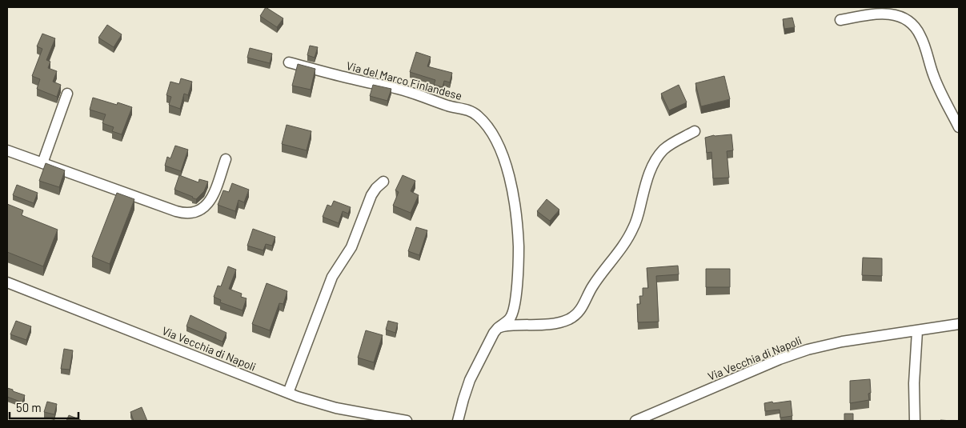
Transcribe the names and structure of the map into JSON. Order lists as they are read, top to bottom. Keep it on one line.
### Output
{"streets":{"street":["Via del Marco Finlandese","Via Vecchia di Napoli"]},"scale_bar":"50 m"}
